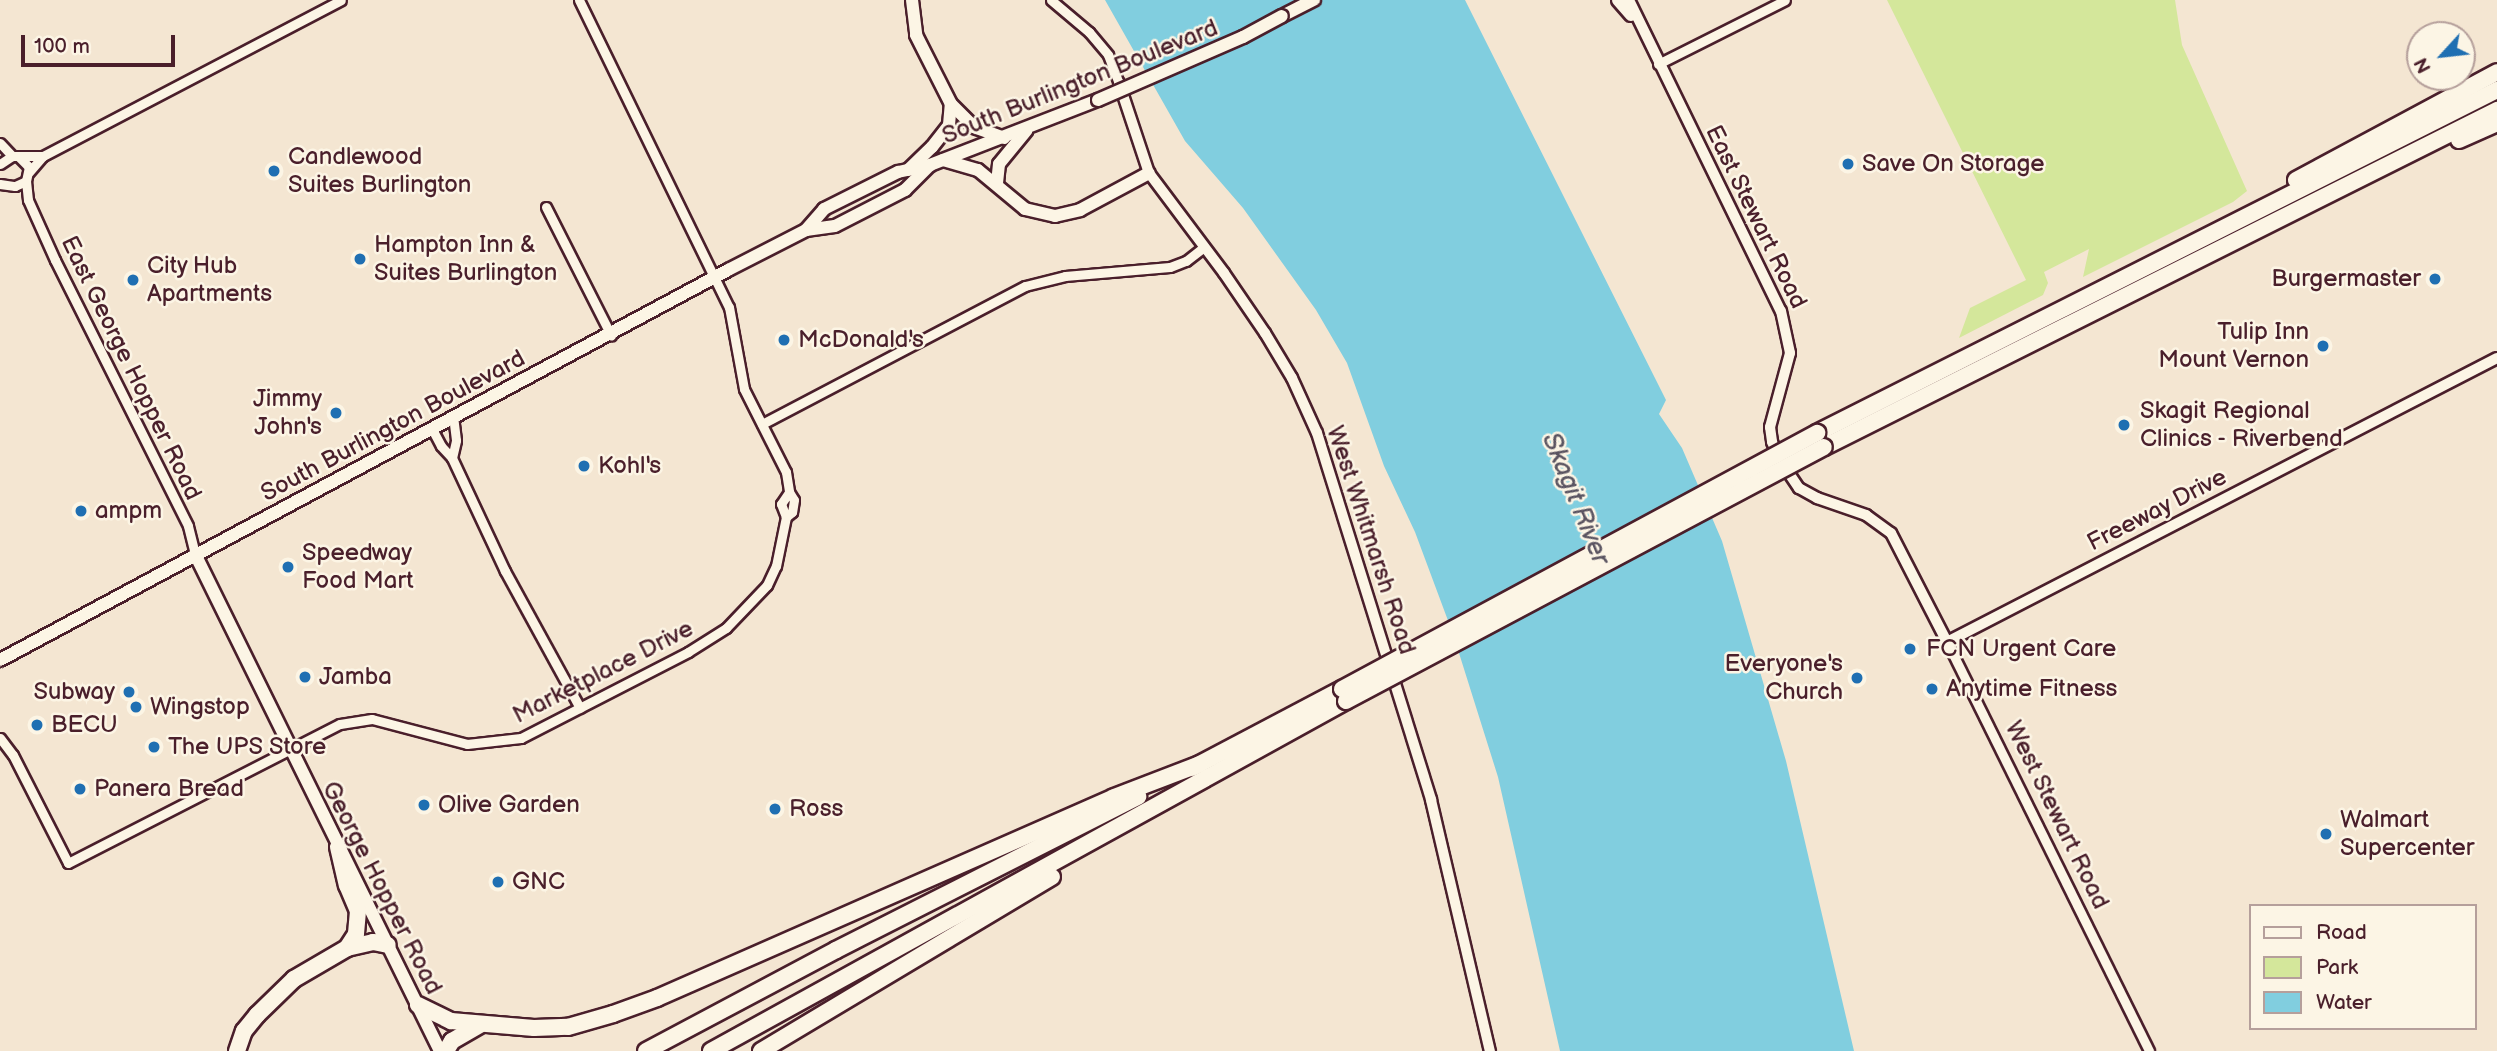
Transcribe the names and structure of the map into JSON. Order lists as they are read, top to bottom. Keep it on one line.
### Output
{"streets":{"main road":["South Burlington Boulevard","George Hopper Road"],"street":["East Stewart Road","East George Hopper Road","Freeway Drive","West Whitmarsh Road","Marketplace Drive","West Stewart Road"]},"crossings":[["South Burlington Boulevard","East George Hopper Road"],["South Burlington Boulevard","George Hopper Road"],["East Stewart Road","West Stewart Road"],["East George Hopper Road","George Hopper Road"],["Freeway Drive","West Stewart Road"],["Marketplace Drive","George Hopper Road"]],"water":["Skagit River"],"places":["Save On Storage","Candlewood Suites Burlington","Hampton Inn & Suites Burlington","Burgermaster","City Hub Apartments","McDonald's","Tulip Inn Mount Vernon","Jimmy John's","Skagit Regional Clinics - Riverbend","Kohl's","ampm","Speedway Food Mart","FCN Urgent Care","Jamba","Everyone's Church","Anytime Fitness","Subway","Wingstop","BECU","The UPS Store","Panera Bread","Olive Garden","Ross","Walmart Supercenter","GNC"],"legend":["Road","Park","Water"],"scale_bar":"100 m","north":"bottom left"}
